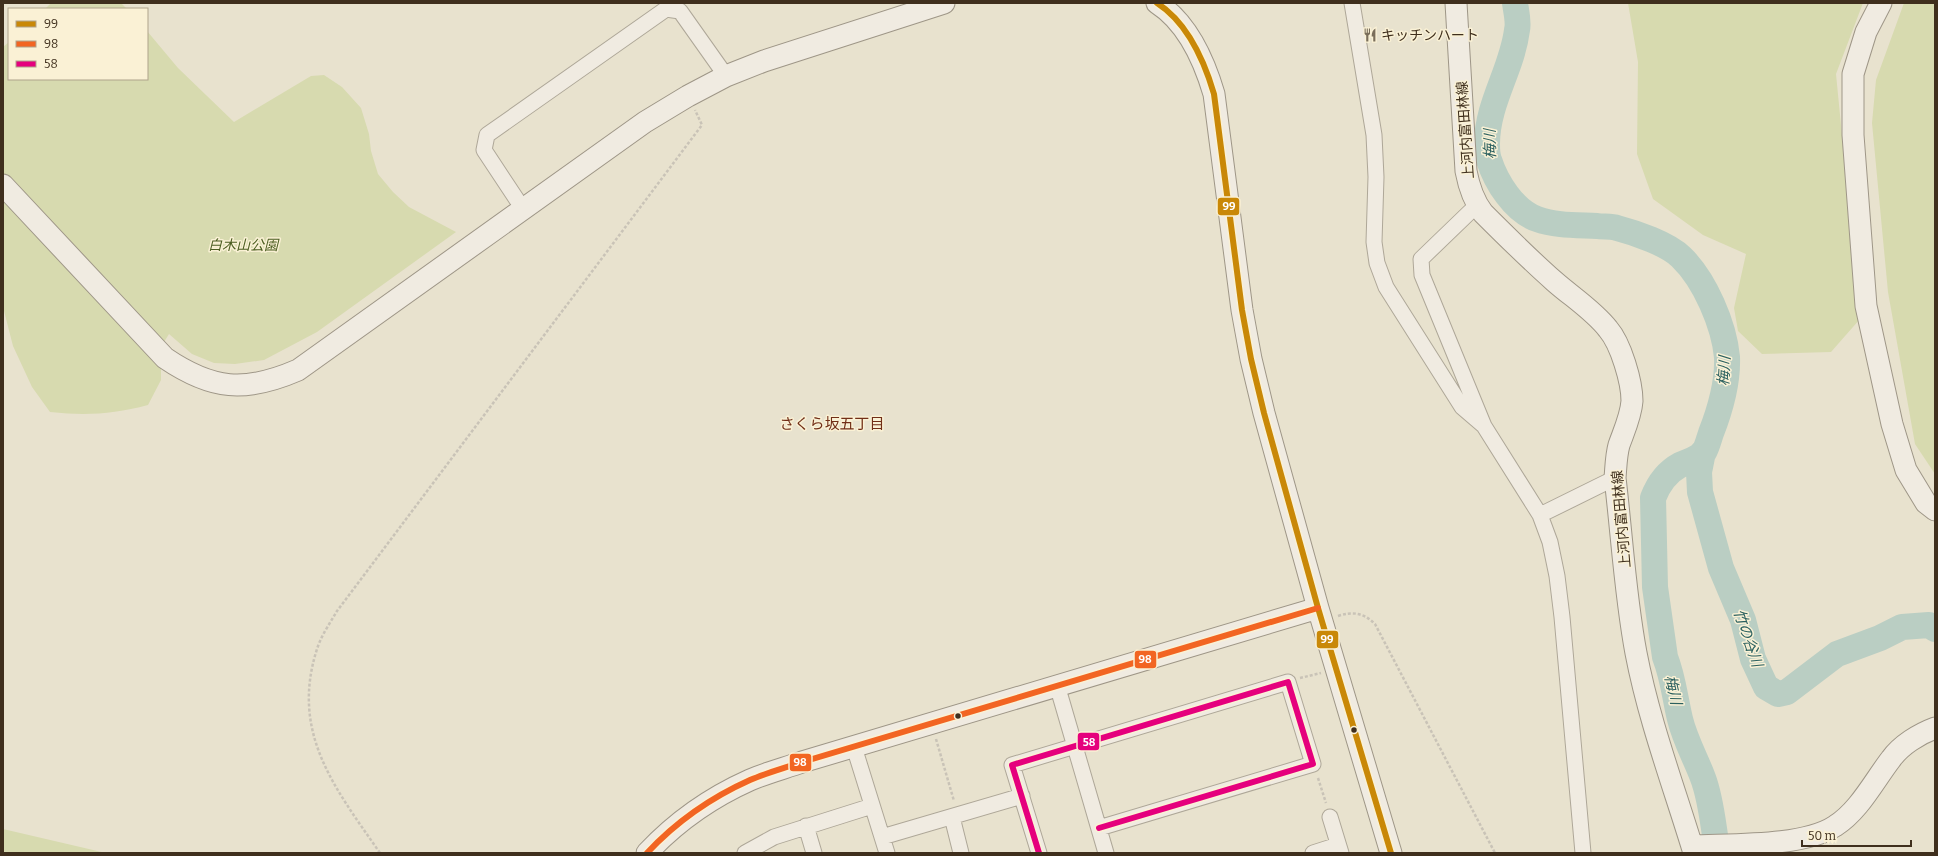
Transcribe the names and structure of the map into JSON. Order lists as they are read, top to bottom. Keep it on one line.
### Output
{"streets":{"street":["上河内富田林線"]},"districts":["さくら坂五丁目"],"water":["梅川","竹の谷川"],"parks":["白木山公園"],"places":{"restaurant":["キッチンハート"]},"lines":["transit line 99","transit line 98","transit line 58"],"legend":["99","98","58"],"scale_bar":"50 m"}
